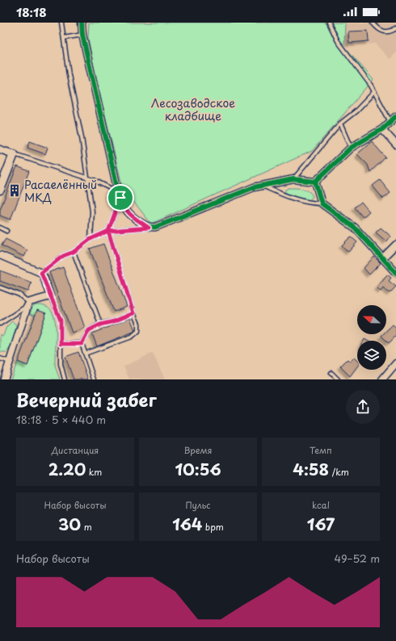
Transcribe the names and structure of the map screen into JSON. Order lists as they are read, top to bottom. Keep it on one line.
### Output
{"parks":["Лесозаводское кладбище"],"places":{"building":["Расаелённый МКД"]},"north":"left","page":{"status":"18:18","heading":["Вечерний забег","18:18 · 5 × 440 m"],"stats":[["Дистанция","2.20 km"],["Время","10:56"],["Темп","4:58 /km"],["Набор высоты","30 m"],["Пульс","164 bpm"],["kcal","167"]],"chart":["Набор высоты","49–52 m"]}}
